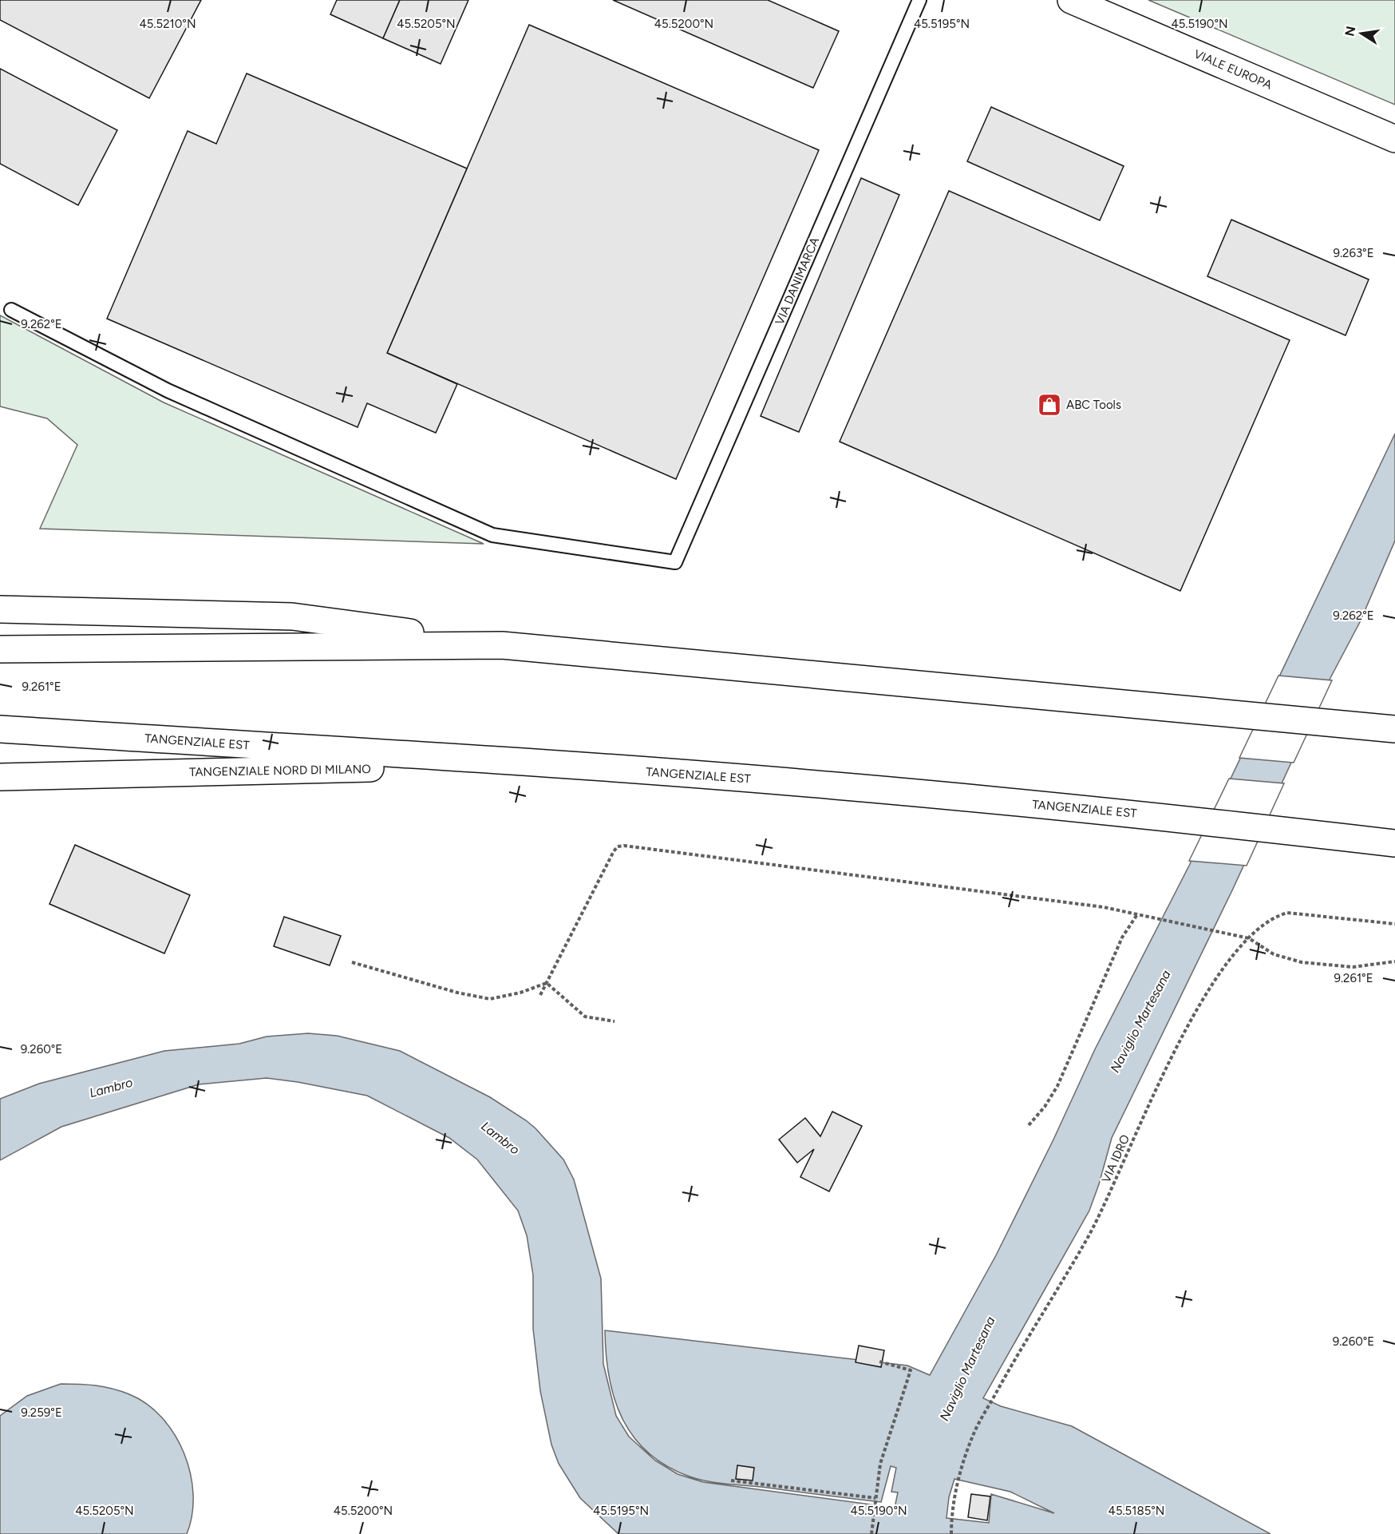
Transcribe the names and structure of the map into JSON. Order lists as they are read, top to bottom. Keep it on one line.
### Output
{"streets":{"main road":["VIALE EUROPA","TANGENZIALE EST","TANGENZIALE NORD DI MILANO"],"lane":["VIA DANIMARCA"],"path":["VIA IDRO"]},"crossings":[["TANGENZIALE EST","TANGENZIALE NORD DI MILANO"]],"water":["Naviglio Martesana","Lambro"],"places":{"shop":["ABC Tools"]},"north":"left","coordinates":["45.5210°N","45.5205°N","45.5200°N","45.5195°N","45.5190°N","9.263°E","9.262°E","9.261°E","9.260°E","9.259°E","45.5185°N"]}
